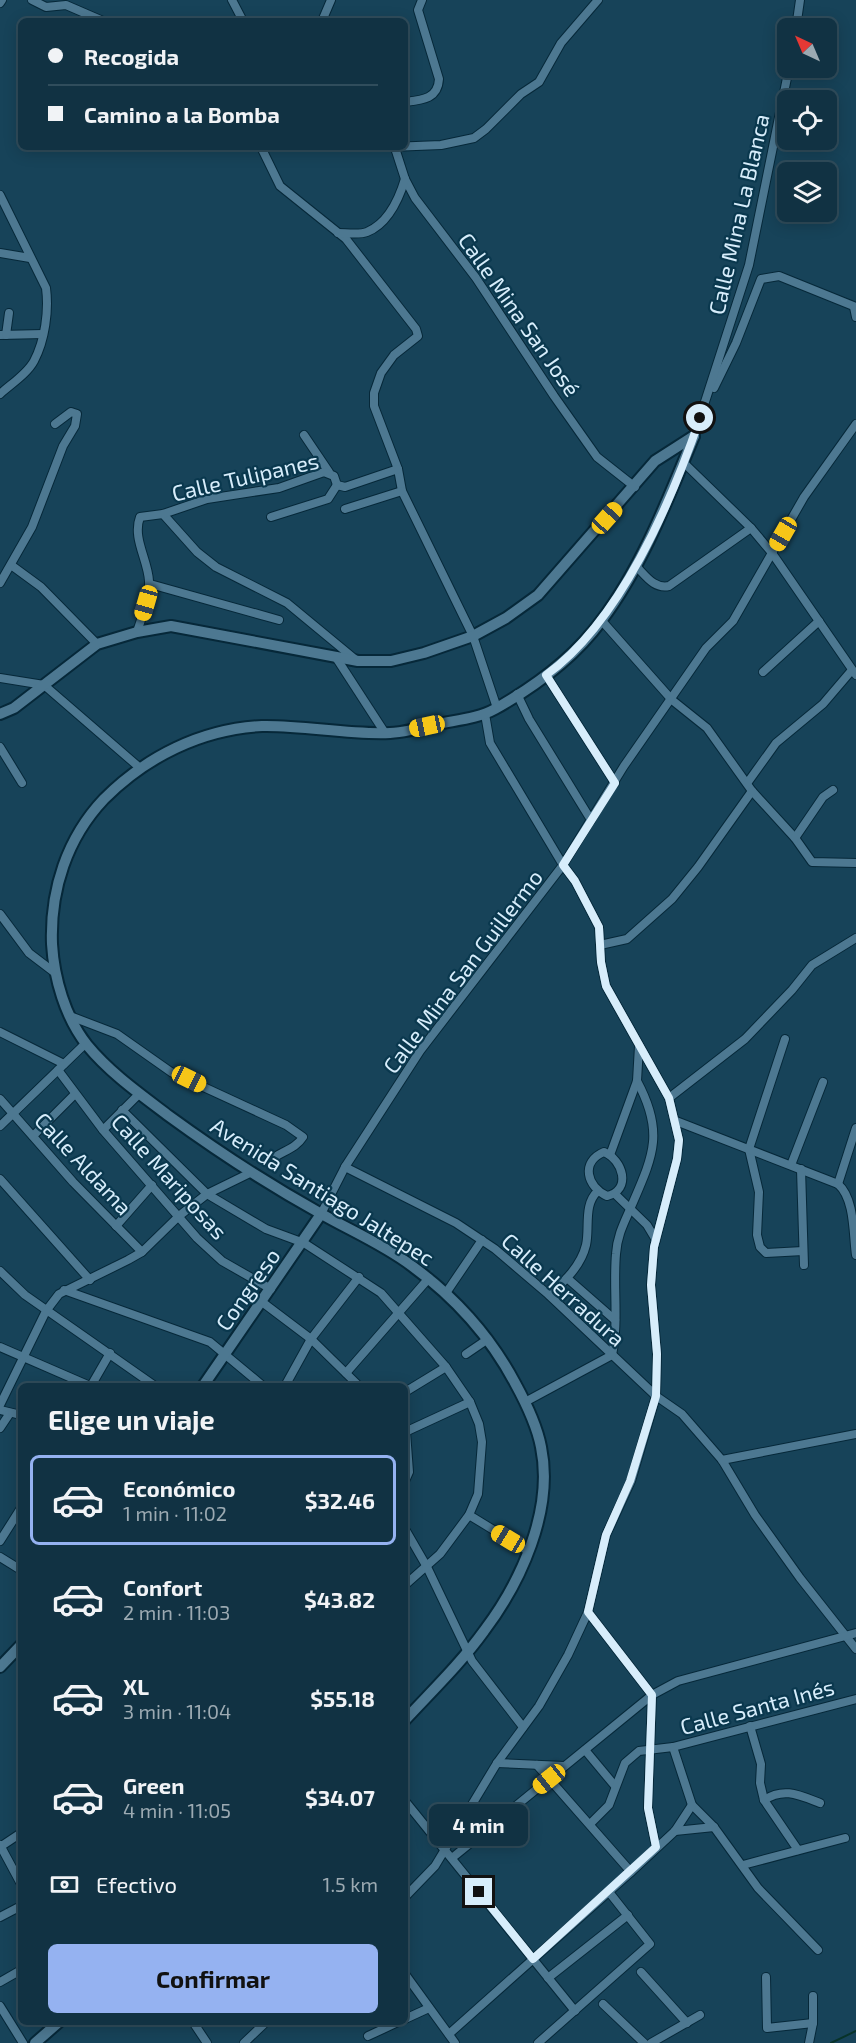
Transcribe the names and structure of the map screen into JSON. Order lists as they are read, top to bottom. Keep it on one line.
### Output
{"streets":{"street":["Calle Mina La Blanca","Calle Mina San José","Calle Tulipanes","Calle Mina San Guillermo","Calle Aldama","Calle Mariposas","Avenida Santiago Jaltepec","Congreso","Calle Herradura","Calle Santa Inés"]},"crossings":[["Calle Mina La Blanca","Avenida Santiago Jaltepec"],["Calle Mina San Guillermo","Avenida Santiago Jaltepec"],["Calle Mina San Guillermo","Congreso"],["Calle Mina San Guillermo","Calle Herradura"],["Calle Mariposas","Congreso"],["Avenida Santiago Jaltepec","Congreso"]],"north":"top left","page":{"banner":["Recogida","Camino a la Bomba"],"heading":"Elige un viaje","list":[{"name":"Económico","note":"1 min · 11:02","value":"$32.46"},{"name":"Confort","note":"2 min · 11:03","value":"$43.82"},{"name":"XL","note":"3 min · 11:04","value":"$55.18"},{"name":"Green","note":"4 min · 11:05","value":"$34.07"}],"bubble":"4 min","pay":["Efectivo","1.5 km"],"buttons":"Confirmar"}}
